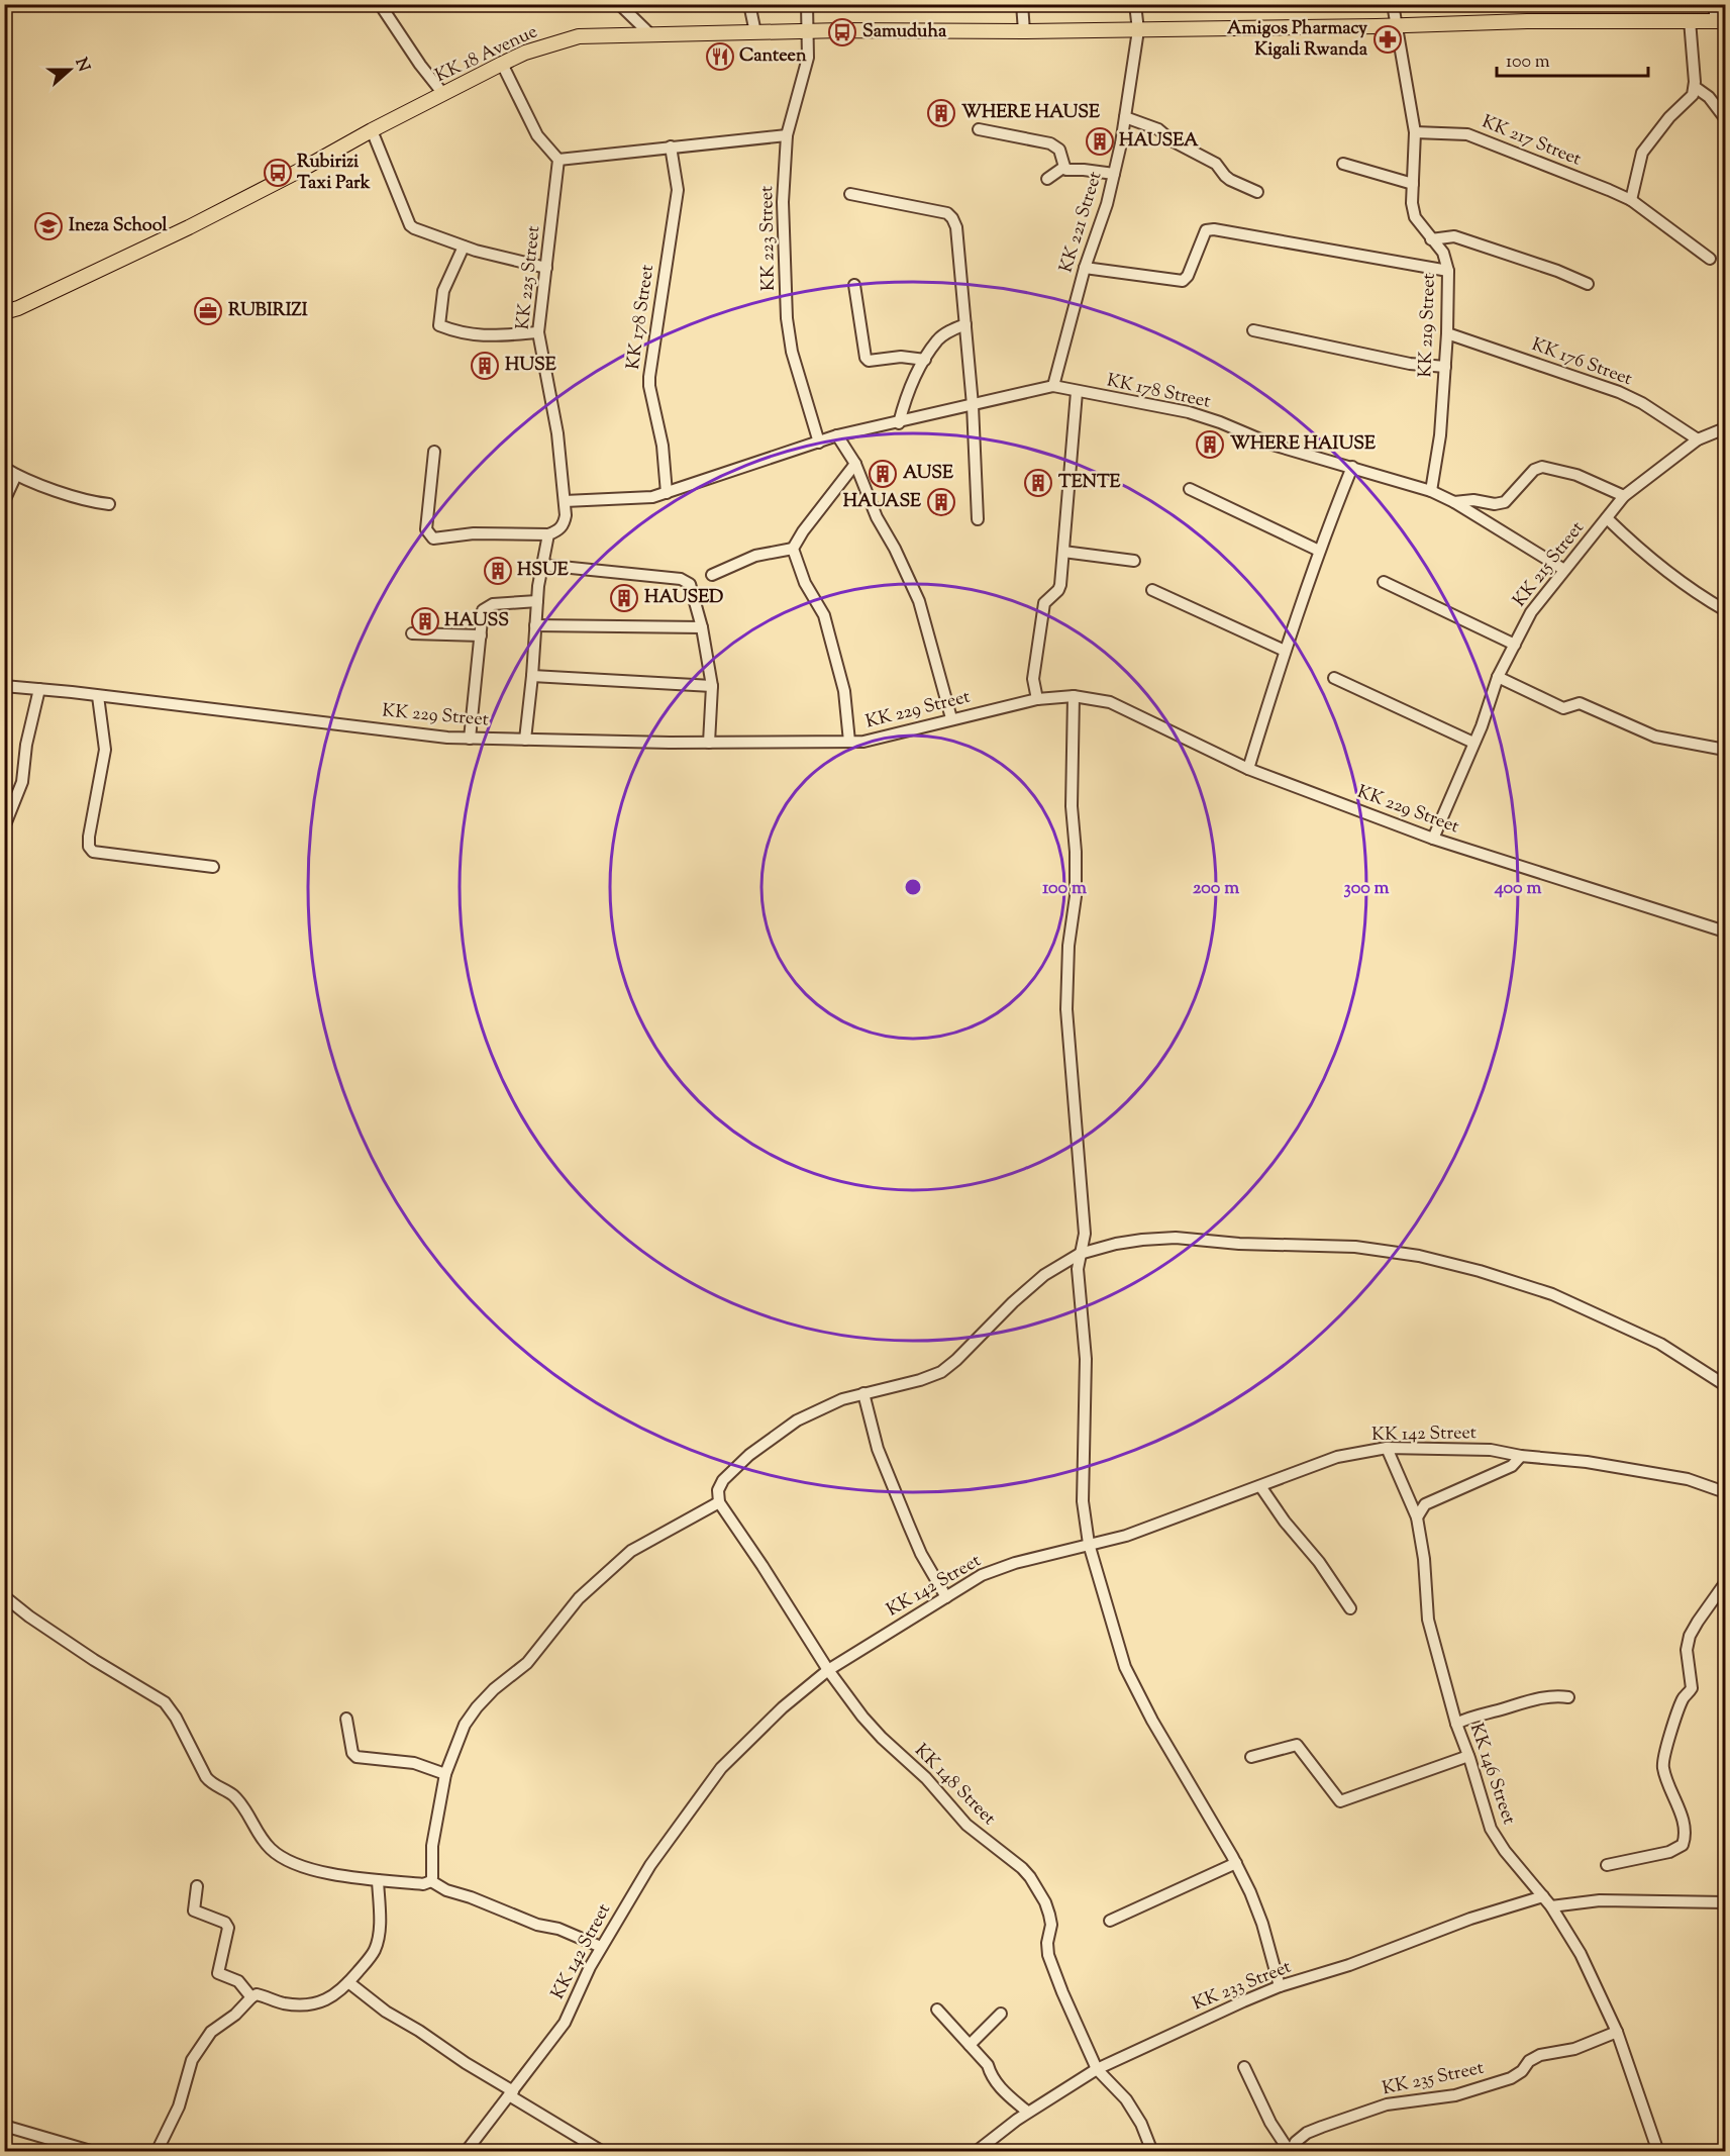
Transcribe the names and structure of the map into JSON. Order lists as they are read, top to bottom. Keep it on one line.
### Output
{"streets":{"main road":["KK 18 Avenue"],"street":["KK 217 Street","KK 221 Street","KK 223 Street","KK 225 Street","KK 178 Street","KK 219 Street","KK 176 Street","KK 215 Street","KK 229 Street","KK 142 Street","KK 146 Street","KK 148 Street","KK 233 Street","KK 235 Street"]},"crossings":[["KK 18 Avenue","KK 221 Street"],["KK 18 Avenue","KK 223 Street"],["KK 18 Avenue","KK 219 Street"],["KK 217 Street","KK 219 Street"],["KK 221 Street","KK 178 Street"],["KK 223 Street","KK 178 Street"],["KK 225 Street","KK 178 Street"],["KK 225 Street","KK 229 Street"],["KK 178 Street","KK 219 Street"],["KK 178 Street","KK 215 Street"],["KK 219 Street","KK 176 Street"],["KK 176 Street","KK 215 Street"],["KK 215 Street","KK 229 Street"],["KK 142 Street","KK 146 Street"],["KK 142 Street","KK 148 Street"],["KK 146 Street","KK 233 Street"],["KK 146 Street","KK 235 Street"],["KK 148 Street","KK 233 Street"]],"places":{"bus stop":["Samuduha","Rubirizi Taxi Park"],"pharmacy":["Amigos Pharmacy Kigali Rwanda"],"restaurant":["Canteen"],"building":["WHERE HAUSE","HAUSEA","HUSE","WHERE HAIUSE","AUSE","TENTE","HAUASE","HSUE","HAUSED","HAUSS"],"school or university":["Ineza School"],"office":["RUBIRIZI"]},"scale_bar":"100 m","north":"right","rings":["100 m","200 m","300 m","400 m"]}
